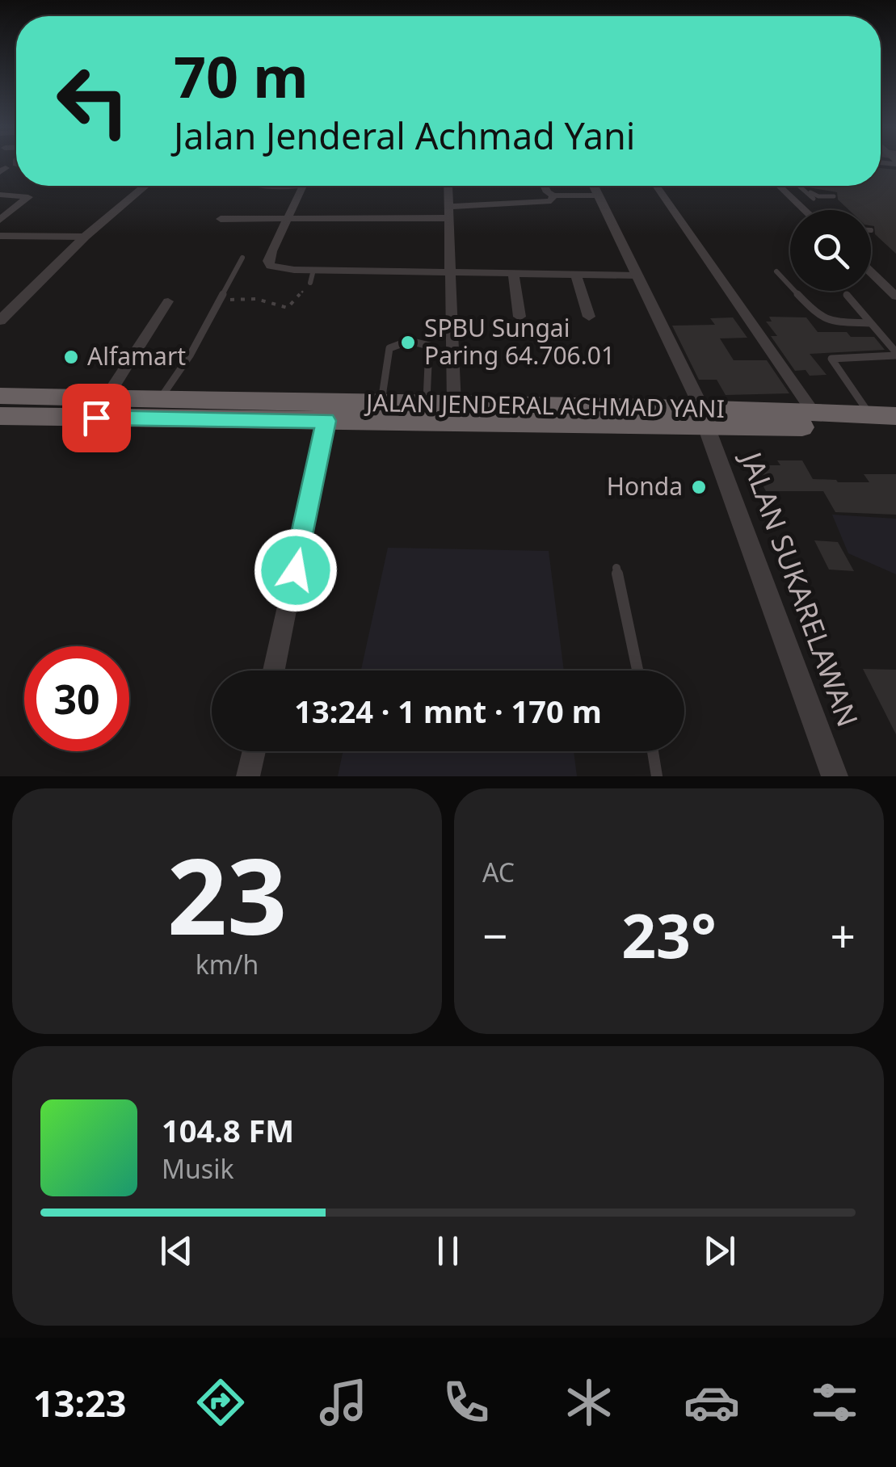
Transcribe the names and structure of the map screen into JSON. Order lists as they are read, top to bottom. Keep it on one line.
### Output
{"streets":{"highway":["JALAN JENDERAL ACHMAD YANI"],"street":["JALAN SUKARELAWAN"]},"crossings":[["JALAN JENDERAL ACHMAD YANI","JALAN SUKARELAWAN"]],"places":["SPBU Sungai Paring 64.706.01","Alfamart","Honda"],"page":{"turn":["70 m","Jalan Jenderal Achmad Yani"],"limit":"30","trip":"13:24 · 1 mnt · 170 m","tile":[["23","km/h"],"AC"],"heat":["−","23°","+"],"song":["104.8 FM","Musik"],"tabs":"13:23"}}
